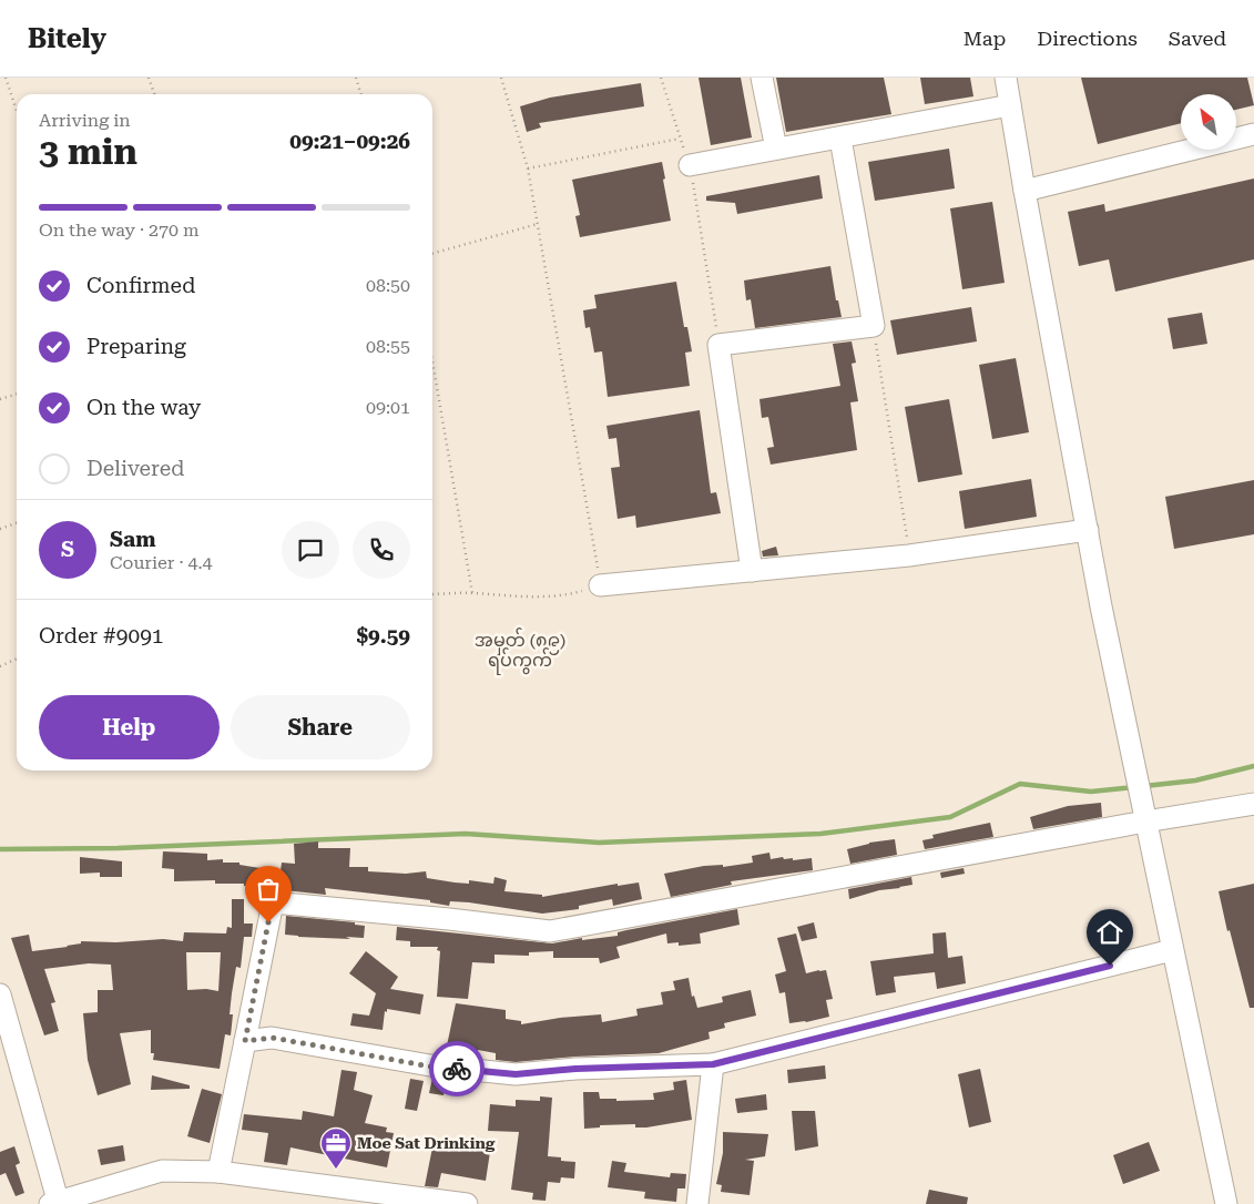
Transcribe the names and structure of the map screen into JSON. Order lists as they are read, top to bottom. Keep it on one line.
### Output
{"districts":["အမှတ် (၈၉) ရပ်ကွက်"],"places":{"office":["Moe Sat Drinking"]},"north":"top left","page":{"header":"Bitely","nav":["Map","Directions","Saved"],"heading":["3 min","Arriving in","09:21–09:26"],"panel":["Sam","Courier · 4.4","Order #9091","$9.59"],"bar":"On the way · 270 m","list":[["Confirmed","08:50"],["Preparing","08:55"],["On the way","09:01"],"Delivered"],"round":"S","buttons":["Help","Share"]}}
